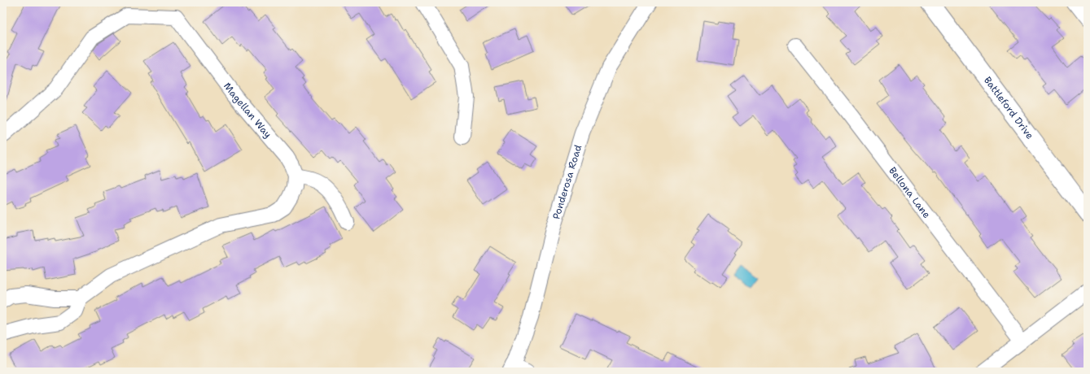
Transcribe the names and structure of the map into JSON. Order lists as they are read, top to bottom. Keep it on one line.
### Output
{"streets":{"street":["Battleford Drive","Magellan Way","Ponderosa Road","Bellona Lane"]}}
